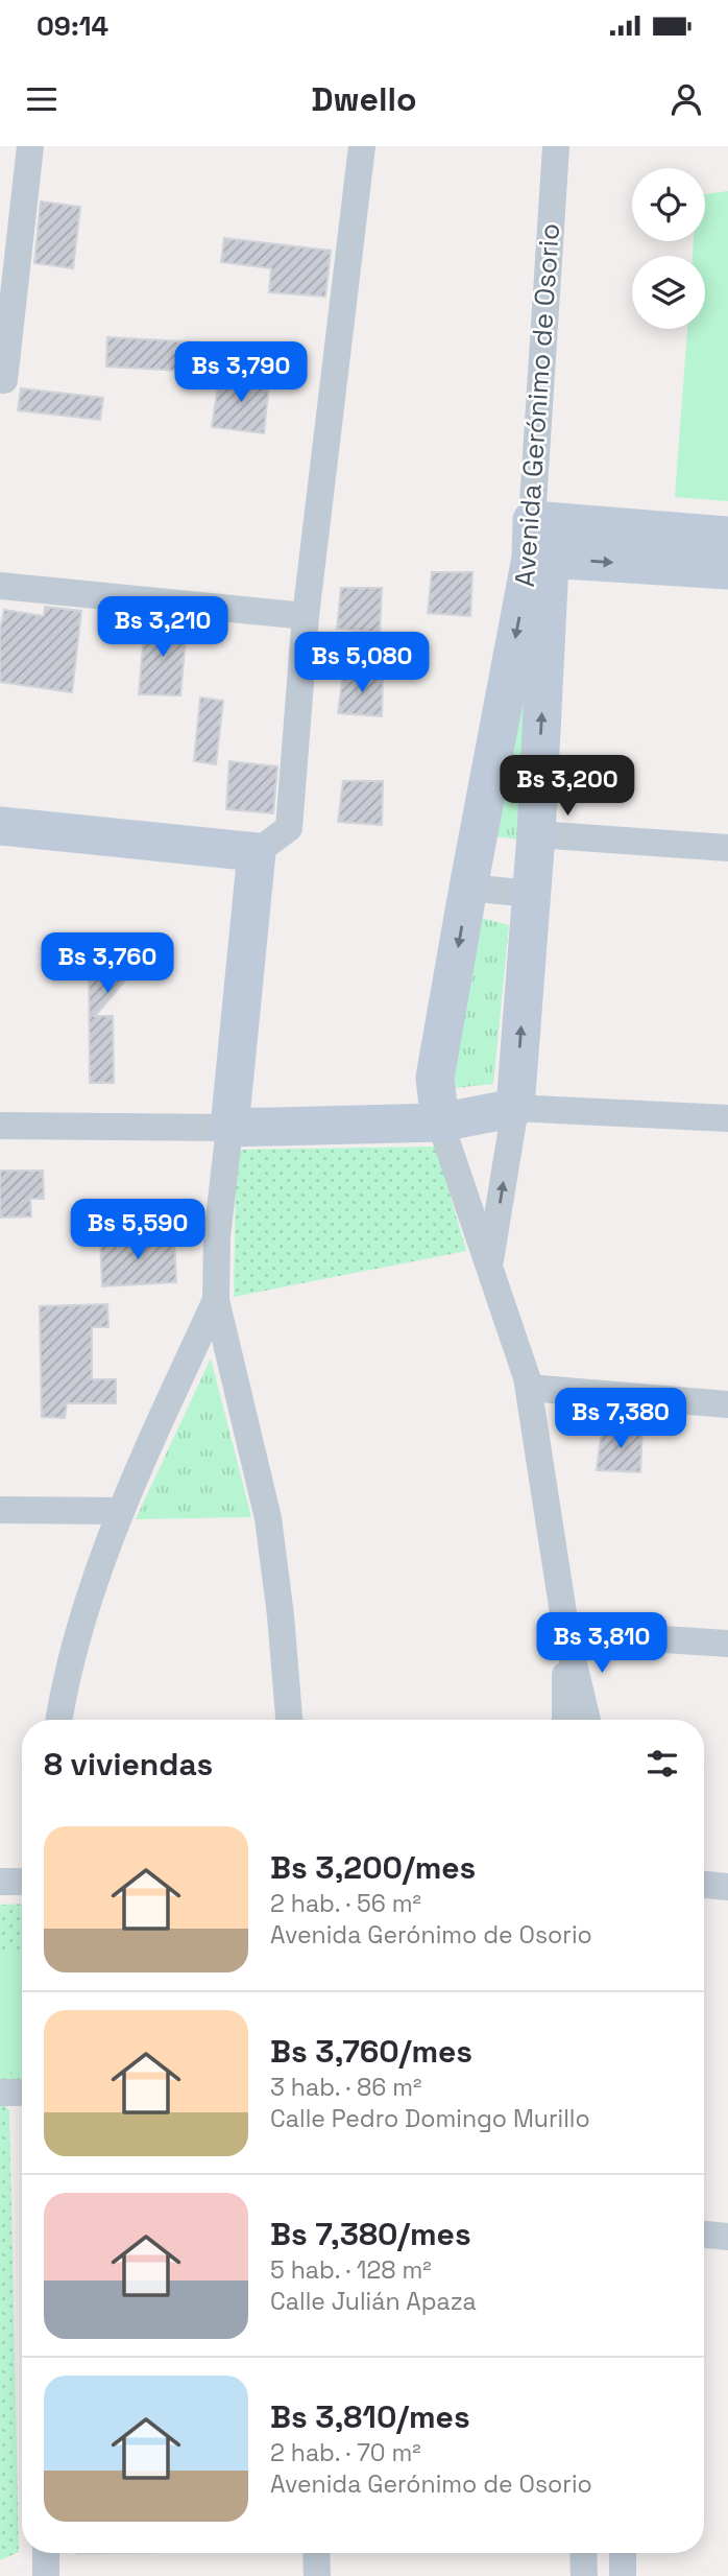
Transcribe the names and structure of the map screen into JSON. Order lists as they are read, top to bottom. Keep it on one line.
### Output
{"streets":{"street":["Avenida Gerónimo de Osorio"]},"page":{"status":"09:14","header":"Dwello","price":["Bs 3,790","Bs 3,210","Bs 5,080","Bs 3,200","Bs 3,760","Bs 5,590","Bs 7,380","Bs 3,810"],"heading":"8 viviendas","list":[{"name":"Bs 3,200/mes","note":"2 hab. · 56 m² · Avenida Gerónimo de Osorio"},{"name":"Bs 3,760/mes","note":"3 hab. · 86 m² · Calle Pedro Domingo Murillo"},{"name":"Bs 7,380/mes","note":"5 hab. · 128 m² · Calle Julián Apaza"},{"name":"Bs 3,810/mes","note":"2 hab. · 70 m² · Avenida Gerónimo de Osorio"}]}}
